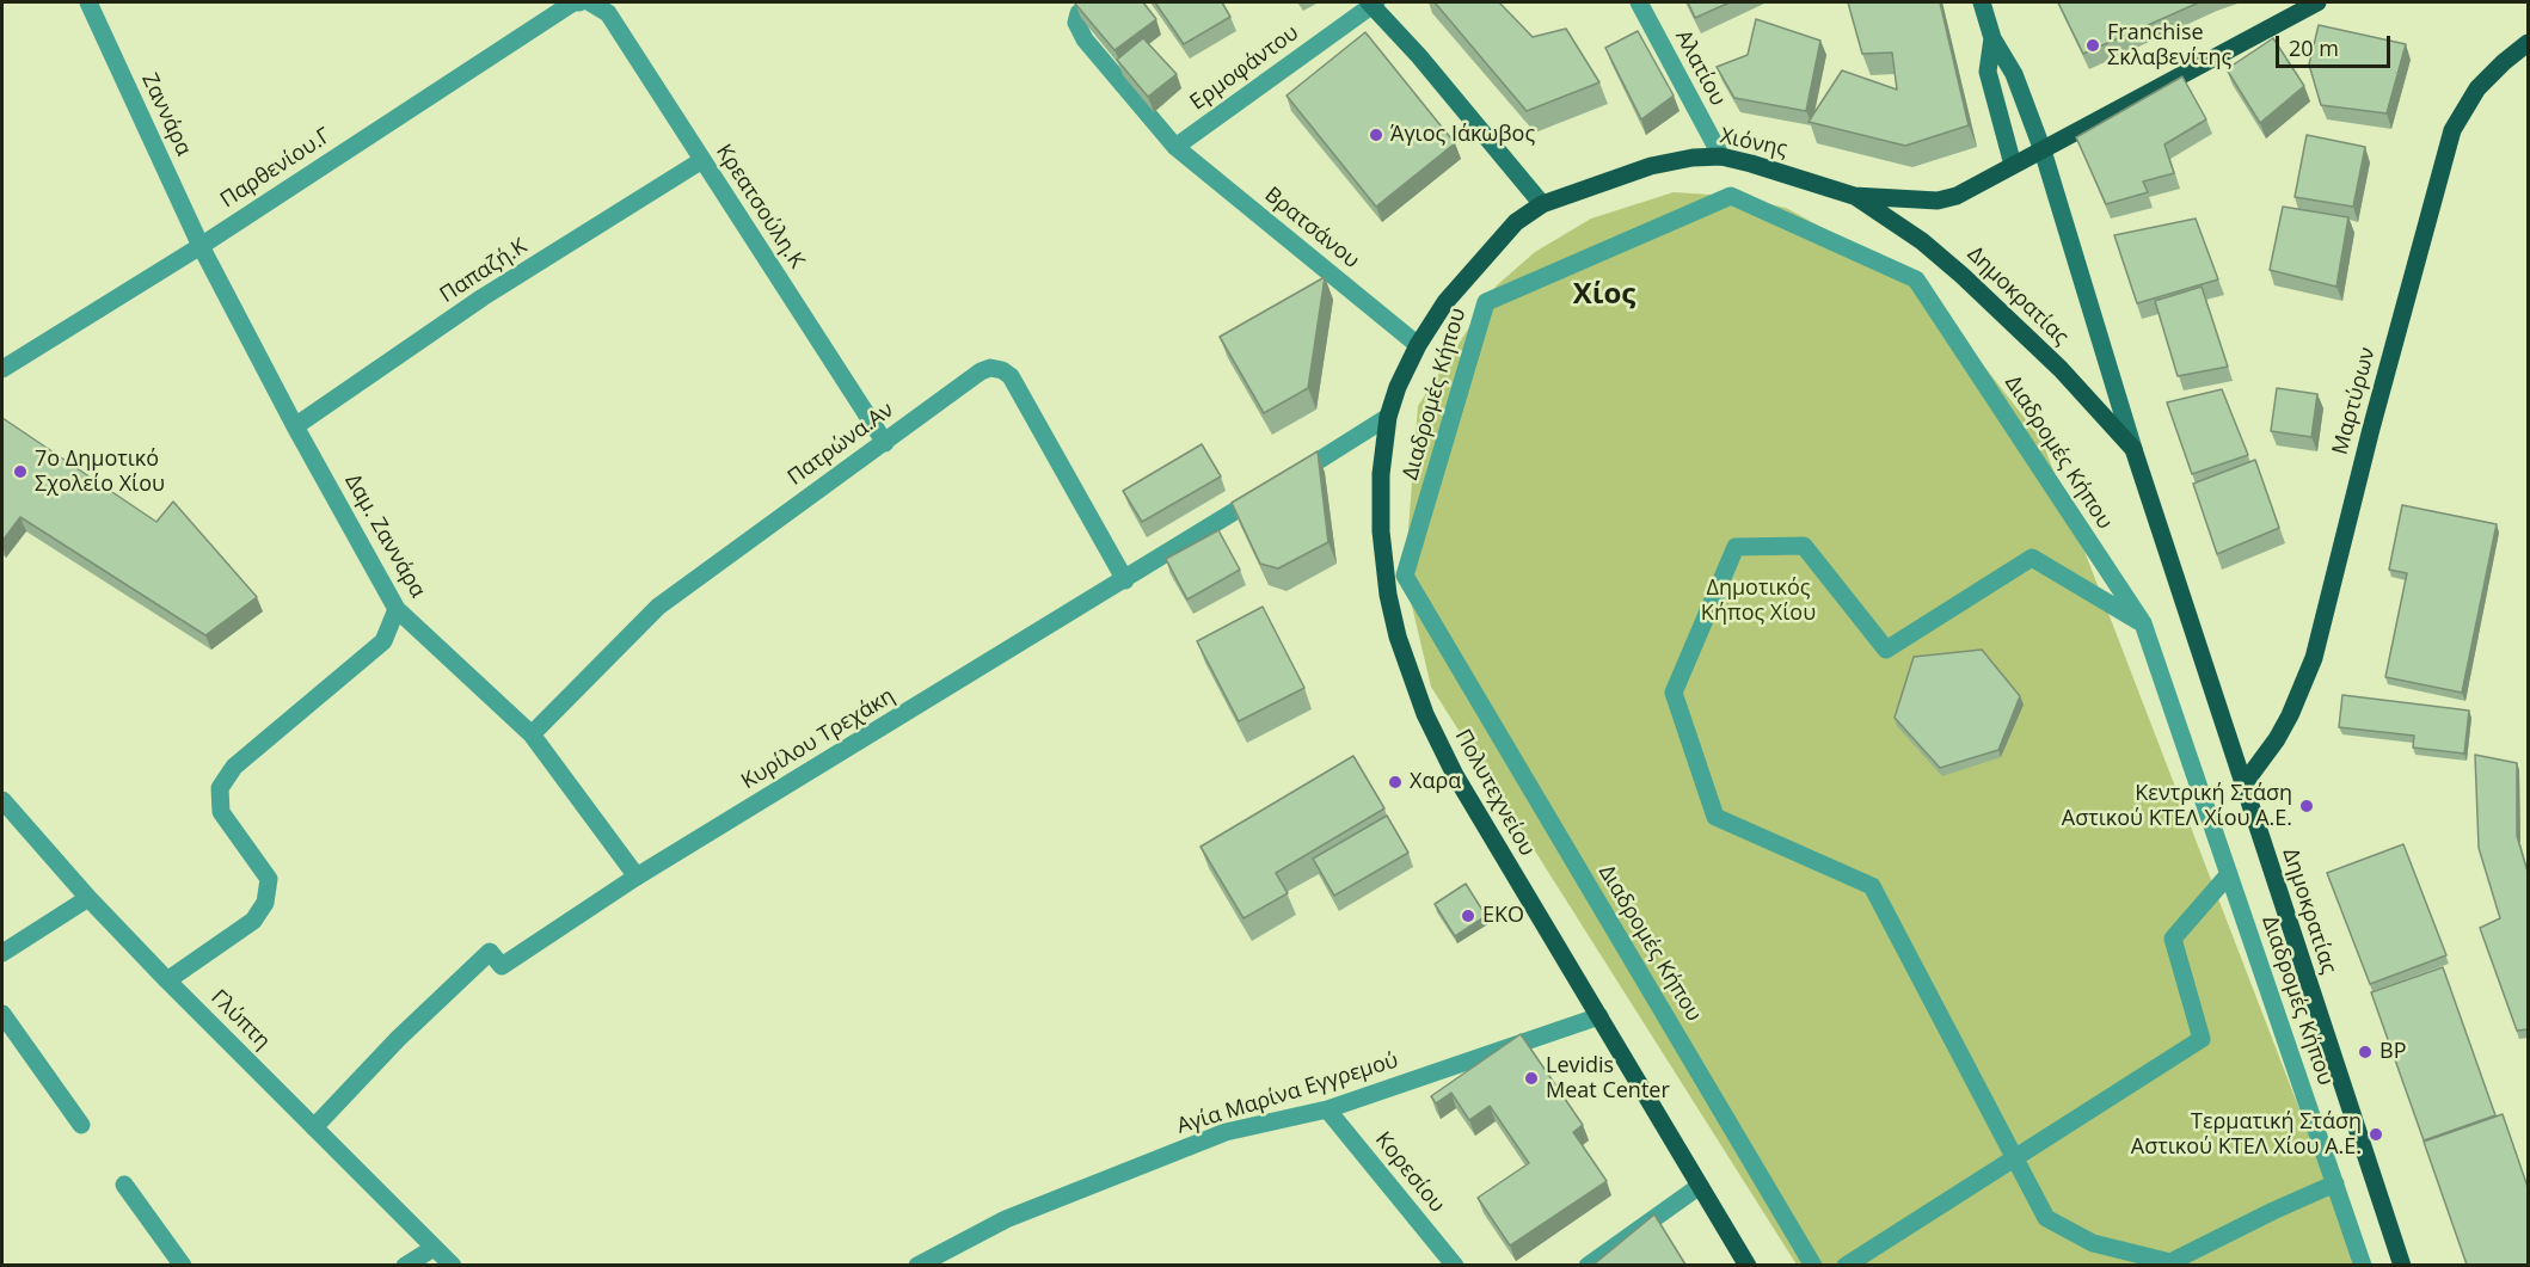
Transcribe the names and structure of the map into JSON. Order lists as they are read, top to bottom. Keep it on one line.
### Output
{"streets":{"main road":["Χιόνης","Δημοκρατίας","Μαρτύρων","Πολυτεχνείου"],"street":["Ερμοφάντου","Αλατίου","Ζαννάρα","Παρθενίου.Γ","Κρεατσούλη.Κ","Βρατσάνου","Παπαζή.Κ","Διαδρομές Κήπου","Πατρώνα.Αν","Δαμ. Ζαννάρα","Κυρίλου Τρεχάκη","Γλύπτη","Αγία Μαρίνα Εγγρεμού","Κορεσίου"]},"crossings":[["Ερμοφάντου","Βρατσάνου"],["Αλατίου","Χιόνης"],["Ζαννάρα","Παρθενίου.Γ"],["Ζαννάρα","Δαμ. Ζαννάρα"],["Χιόνης","Δημοκρατίας"],["Χιόνης","Πολυτεχνείου"],["Παρθενίου.Γ","Δαμ. Ζαννάρα"],["Κρεατσούλη.Κ","Παπαζή.Κ"],["Κρεατσούλη.Κ","Πατρώνα.Αν"],["Βρατσάνου","Πολυτεχνείου"],["Παπαζή.Κ","Δαμ. Ζαννάρα"],["Δημοκρατίας","Μαρτύρων"],["Πατρώνα.Αν","Δαμ. Ζαννάρα"],["Πατρώνα.Αν","Κυρίλου Τρεχάκη"],["Δαμ. Ζαννάρα","Κυρίλου Τρεχάκη"],["Κυρίλου Τρεχάκη","Πολυτεχνείου"],["Κυρίλου Τρεχάκη","Γλύπτη"],["Πολυτεχνείου","Αγία Μαρίνα Εγγρεμού"],["Αγία Μαρίνα Εγγρεμού","Κορεσίου"]],"districts":["Χίος"],"parks":["Δημοτικός Κήπος Χίου"],"places":["Franchise Σκλαβενίτης","Άγιος Ιάκωβος","7ο Δημοτικό Σχολείο Χίου","Χαρα","Κεντρική Στάση Αστικού ΚΤΕΛ Χίου Α.Ε.","EKO","BP","Levidis Meat Center","Τερματική Στάση Αστικού ΚΤΕΛ Χίου Α.Ε."],"scale_bar":"20 m"}
